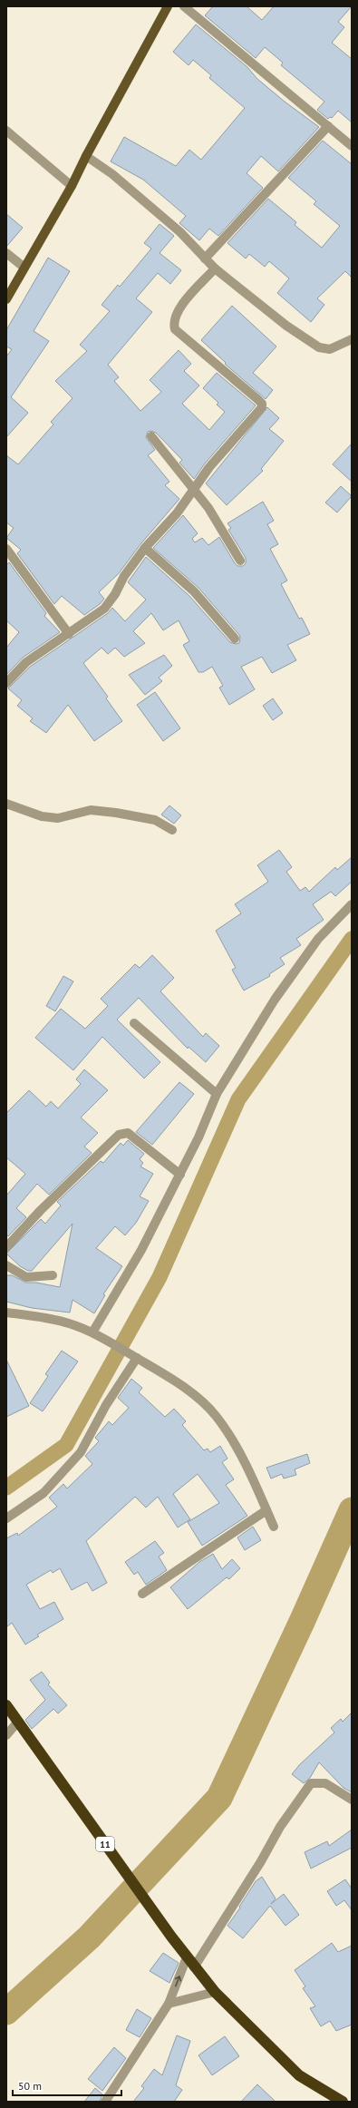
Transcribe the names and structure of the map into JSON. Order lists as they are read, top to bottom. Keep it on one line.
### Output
{"streets":{"highway":["11"]},"scale_bar":"50 m"}
